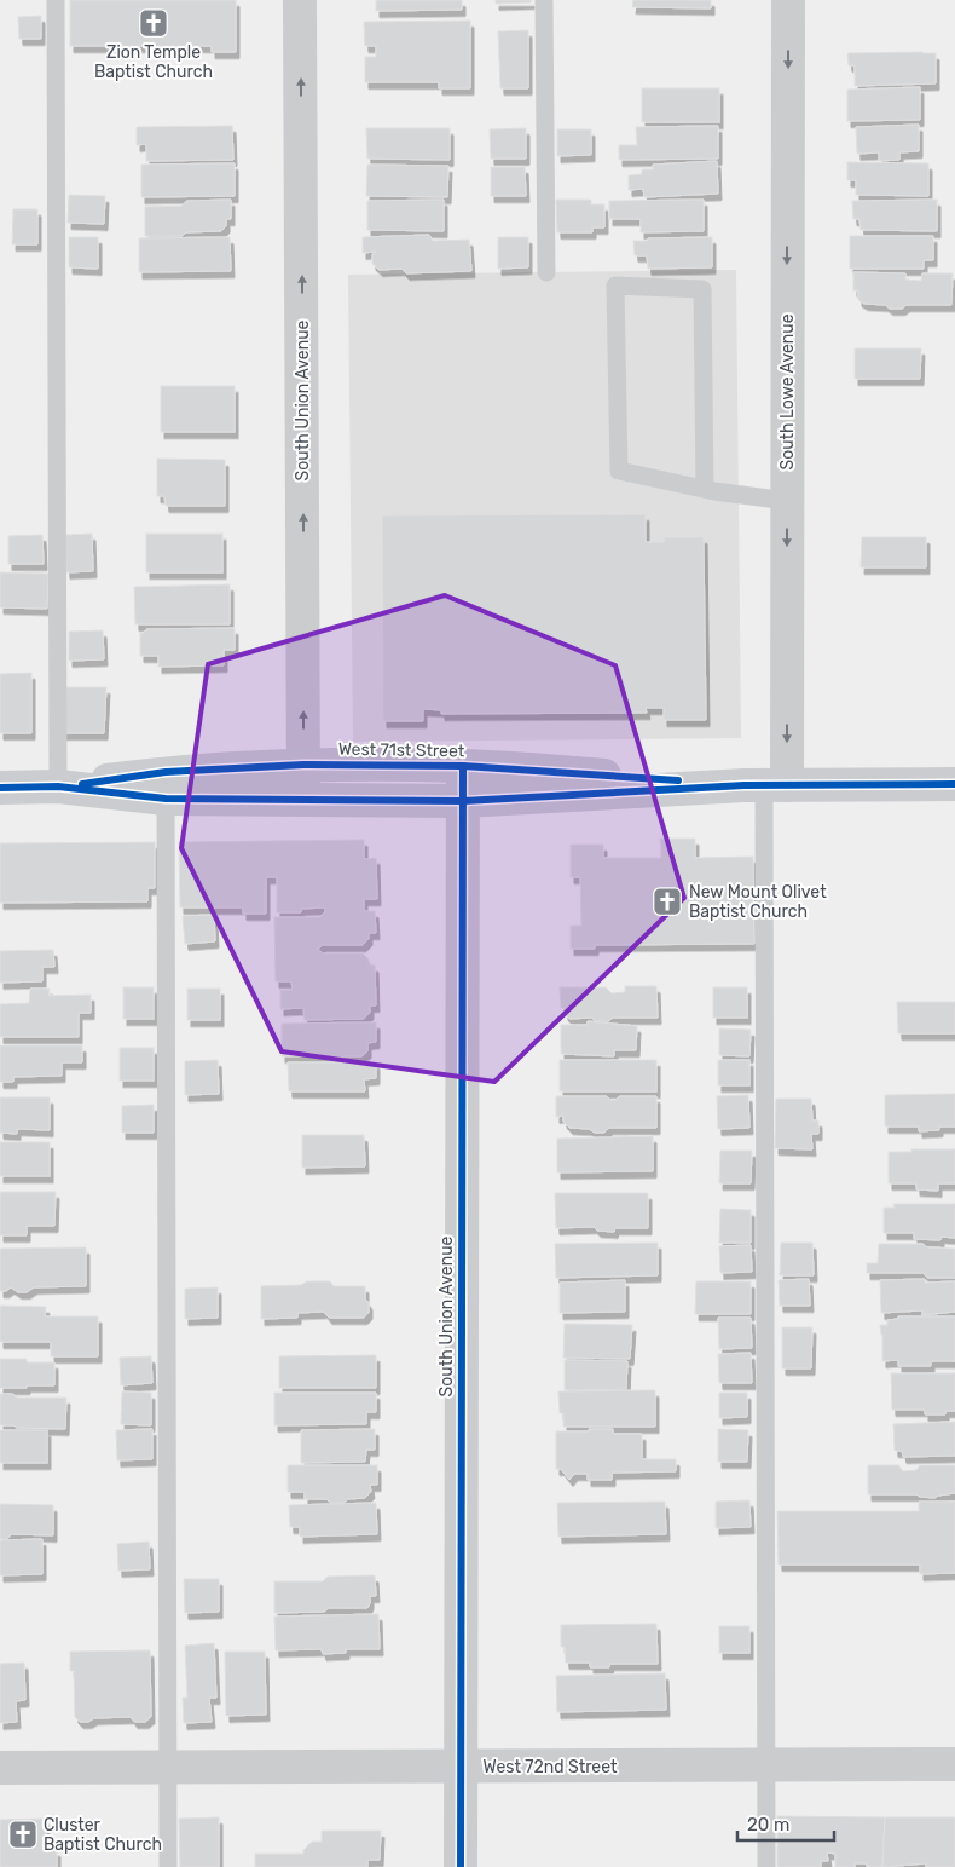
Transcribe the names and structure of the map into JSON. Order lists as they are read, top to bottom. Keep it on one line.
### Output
{"streets":{"main road":["West 71st Street"],"street":["South Lowe Avenue","South Union Avenue","West 72nd Street"]},"crossings":[["South Lowe Avenue","West 71st Street"],["South Union Avenue","West 71st Street"],["South Union Avenue","West 72nd Street"]],"one_way":["South Lowe Avenue","South Union Avenue"],"places":{"church":["Zion Temple Baptist Church","New Mount Olivet Baptist Church","Cluster Baptist Church"]},"scale_bar":"20 m"}
